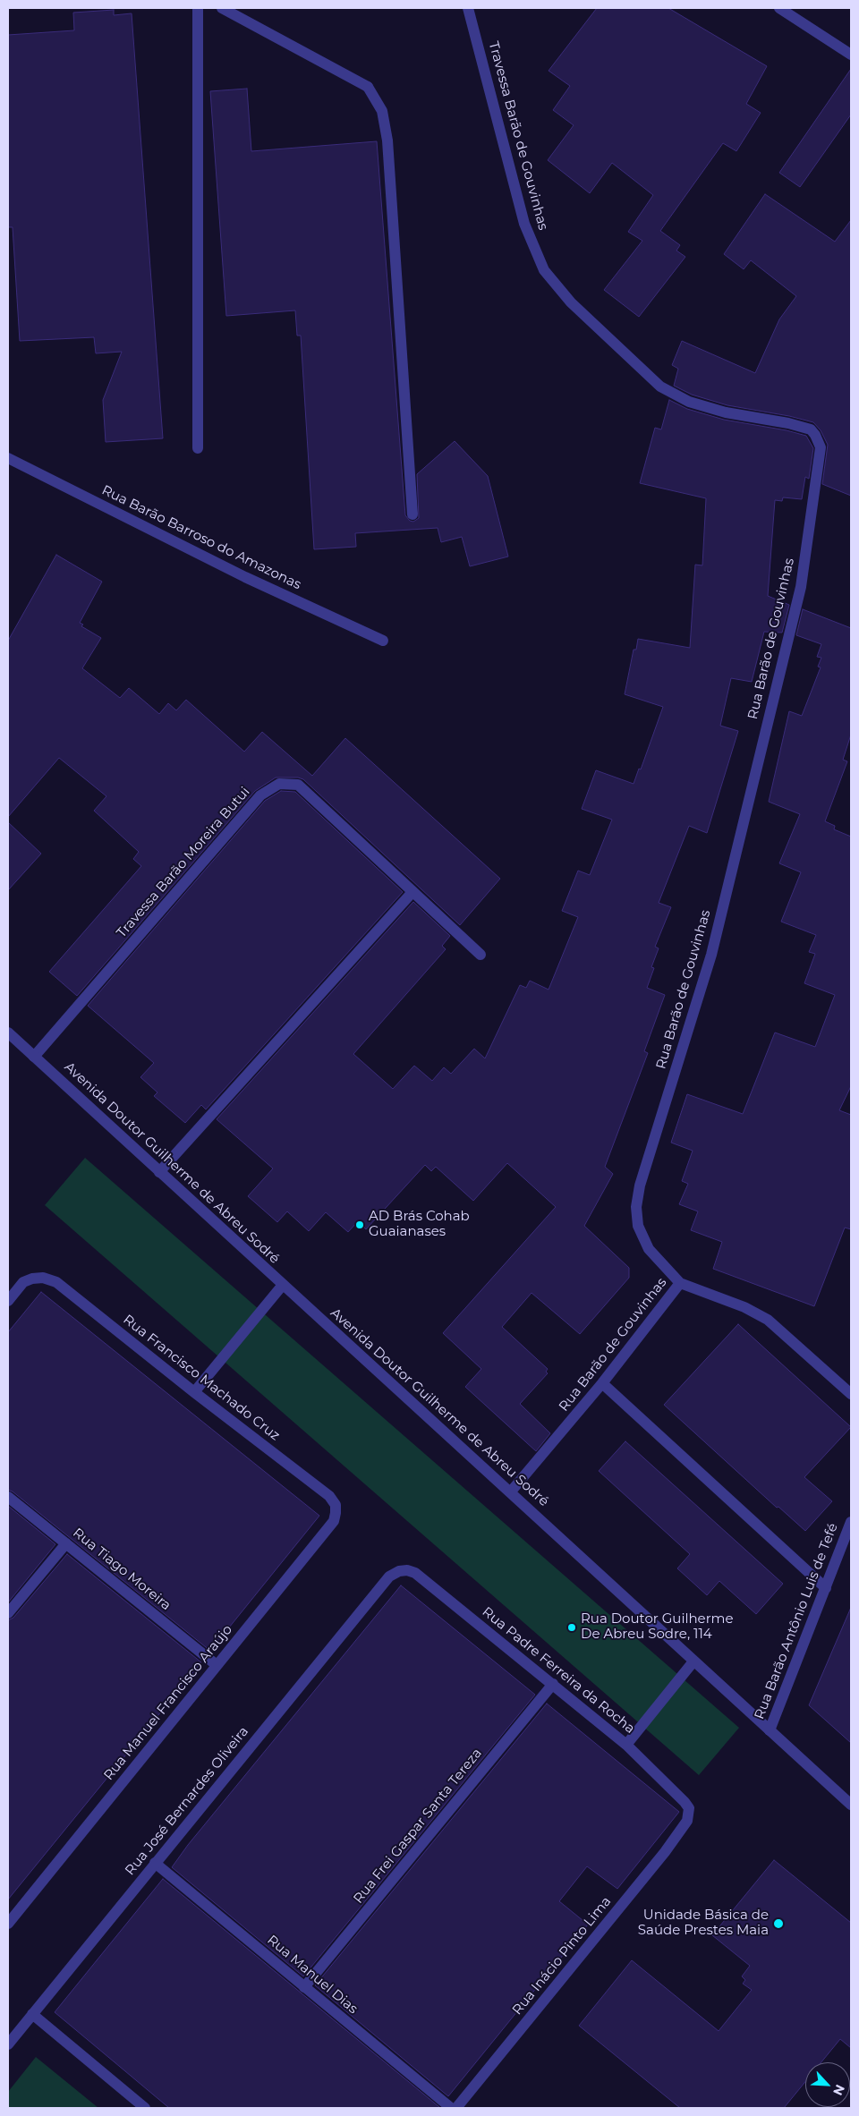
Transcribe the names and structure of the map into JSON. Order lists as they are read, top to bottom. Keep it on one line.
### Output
{"streets":{"street":["Travessa Barão de Gouvinhas","Rua Barão Barroso do Amazonas","Rua Barão de Gouvinhas","Travessa Barão Moreira Butui","Avenida Doutor Guilherme de Abreu Sodré","Rua Francisco Machado Cruz","Rua Tiago Moreira","Rua Barão Antônio Luis de Tefé","Rua Padre Ferreira da Rocha","Rua Manuel Francisco Araújo","Rua José Bernardes Oliveira","Rua Frei Gaspar Santa Tereza","Rua Inácio Pinto Lima","Rua Manuel Dias"]},"crossings":[["Travessa Barão de Gouvinhas","Rua Barão de Gouvinhas"],["Rua Barão de Gouvinhas","Avenida Doutor Guilherme de Abreu Sodré"],["Travessa Barão Moreira Butui","Avenida Doutor Guilherme de Abreu Sodré"],["Avenida Doutor Guilherme de Abreu Sodré","Rua Barão Antônio Luis de Tefé"],["Rua Francisco Machado Cruz","Rua Manuel Francisco Araújo"],["Rua Tiago Moreira","Rua Manuel Francisco Araújo"],["Rua Padre Ferreira da Rocha","Rua José Bernardes Oliveira"],["Rua Padre Ferreira da Rocha","Rua Frei Gaspar Santa Tereza"],["Rua Padre Ferreira da Rocha","Rua Inácio Pinto Lima"],["Rua José Bernardes Oliveira","Rua Manuel Dias"],["Rua Frei Gaspar Santa Tereza","Rua Manuel Dias"]],"places":["AD Brás Cohab Guaianases","Rua Doutor Guilherme De Abreu Sodre, 114","Unidade Básica de Saúde Prestes Maia"],"north":"bottom right"}
